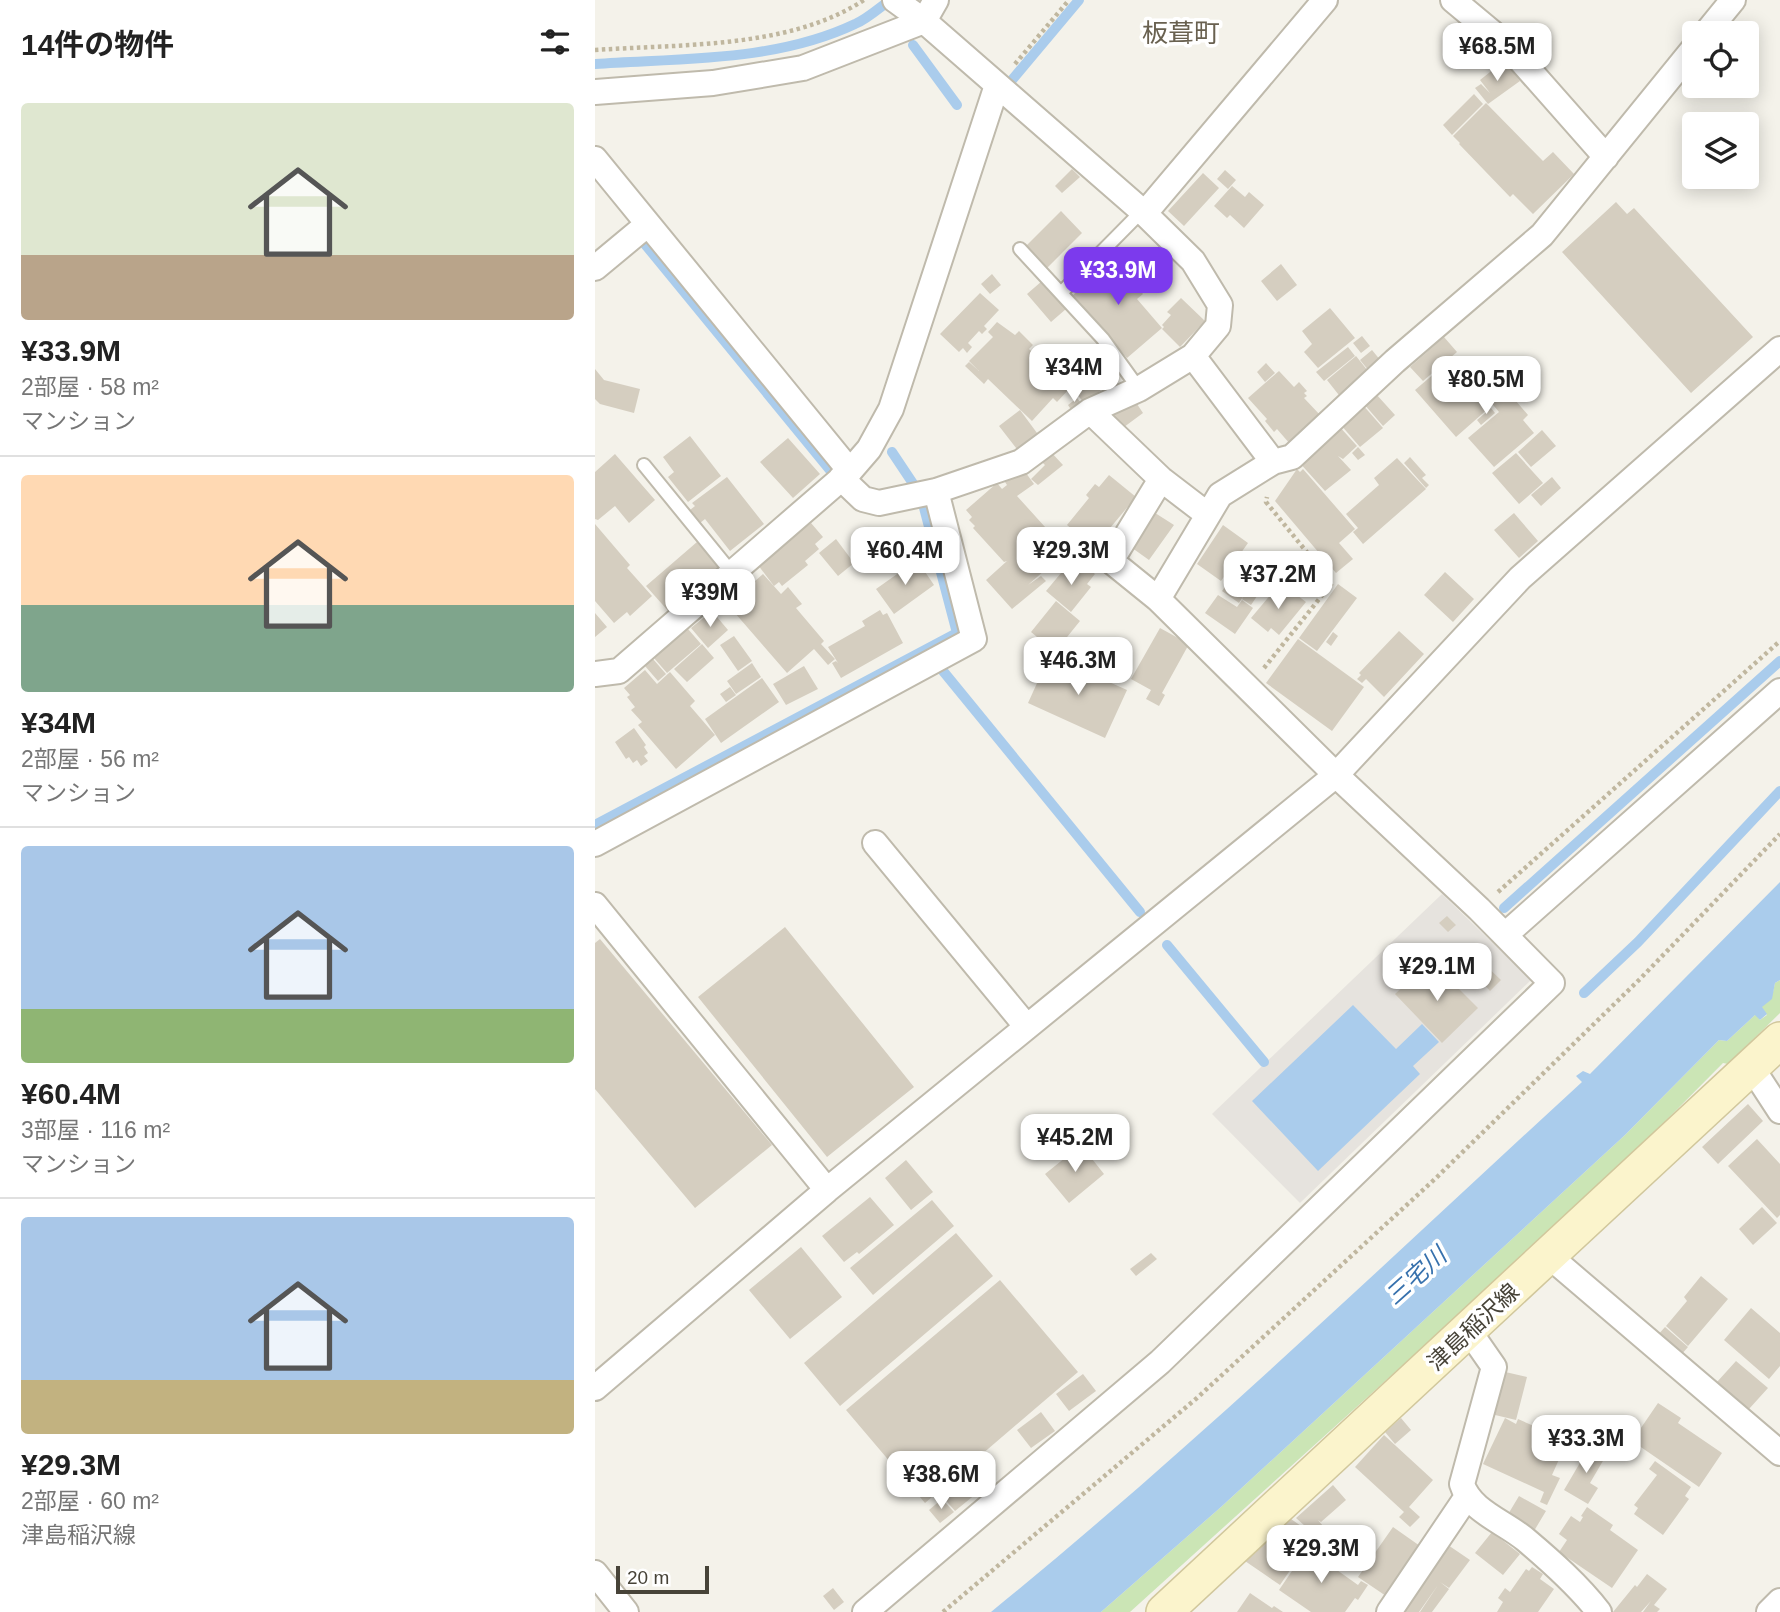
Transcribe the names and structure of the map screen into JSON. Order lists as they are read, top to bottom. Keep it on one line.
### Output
{"streets":{"main road":["津島稲沢線"]},"districts":["板葺町"],"water":["三宅川"],"scale_bar":"20 m","page":{"heading":"14件の物件","price":["¥68.5M","¥33.9M","¥34M","¥80.5M","¥60.4M","¥29.3M","¥37.2M","¥39M","¥46.3M","¥29.1M","¥45.2M","¥33.3M","¥38.6M","¥29.3M"],"list":[{"name":"¥33.9M","note":"2部屋 · 58 m² · マンション"},{"name":"¥34M","note":"2部屋 · 56 m² · マンション"},{"name":"¥60.4M","note":"3部屋 · 116 m² · マンション"},{"name":"¥29.3M","note":"2部屋 · 60 m² · 津島稲沢線"}],"scale":"20 m"}}
